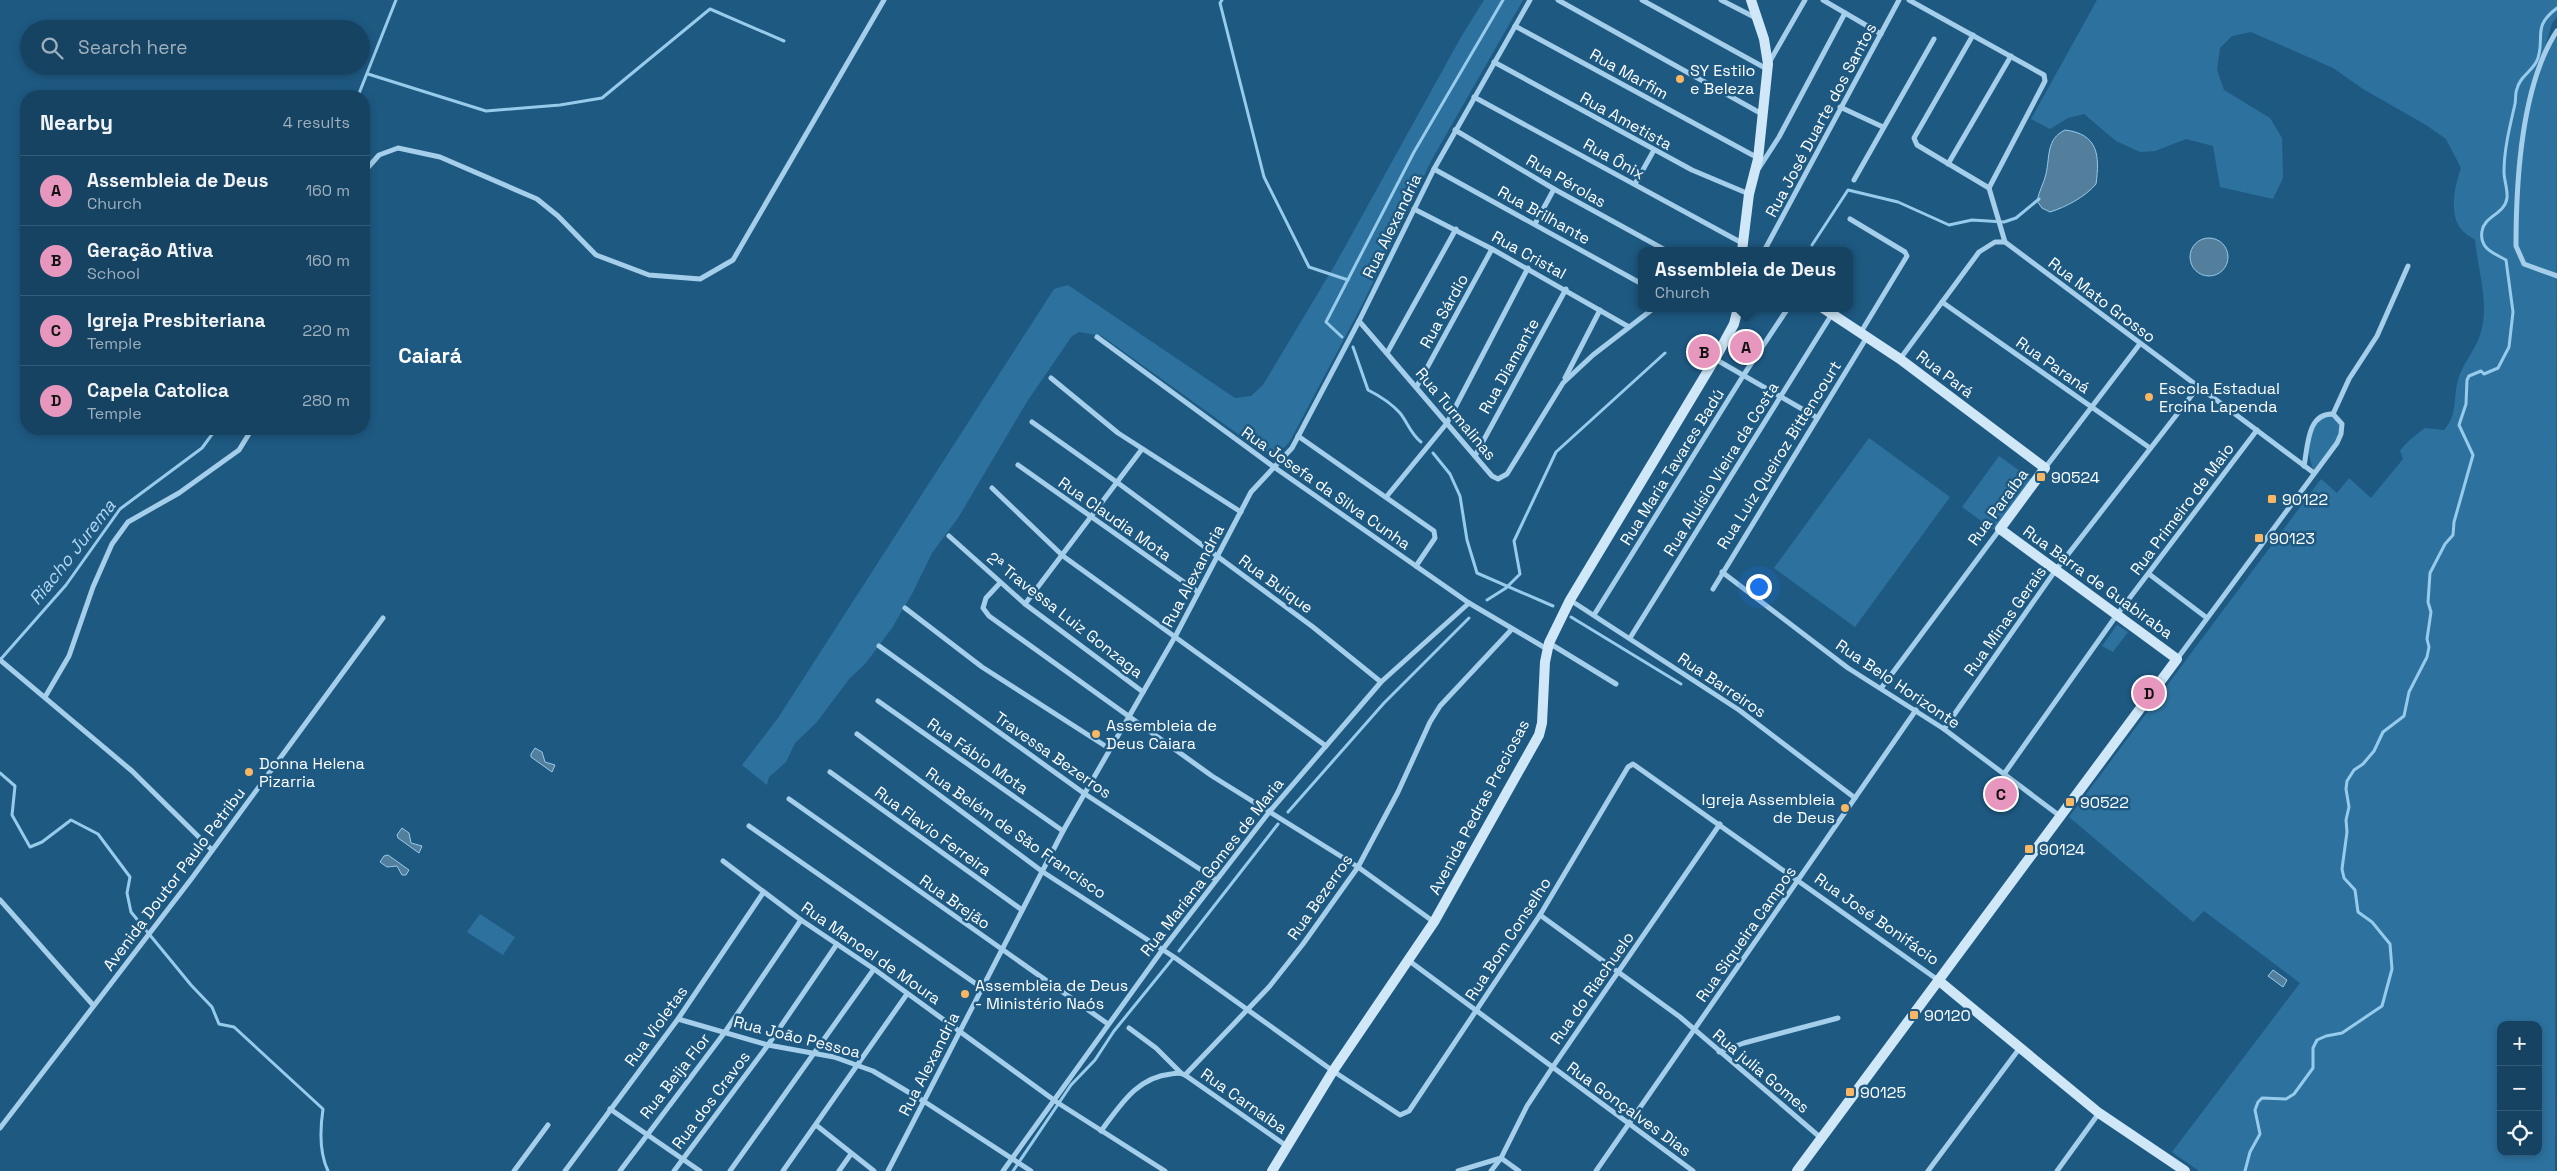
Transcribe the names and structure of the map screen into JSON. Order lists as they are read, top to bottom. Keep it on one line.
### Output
{"streets":{"main road":["Rua Pará","Rua Paraíba","Rua Barra de Guabiraba","Avenida Pedras Preciosas","Rua José Bonifácio"],"street":["Rua Marfim","Rua José Duarte dos Santos","Rua Ametista","Rua Ônix","Rua Pérolas","Rua Brilhante","Rua Alexandria","Rua Cristal","Rua Mato Grosso","Rua Sárdio","Rua Paraná","Rua Diamante","Rua Turmalinas","Rua Luiz Queiroz Bittencourt","Rua Maria Tavares Badú","Rua Aluísio Vieira da Costa","Rua Josefa da Silva Cunha","Rua Primeiro de Maio","Rua Claudia Mota","Rua Buique","2ª Travessa Luiz Gonzaga","Rua Minas Gerais","Rua Belo Horizonte","Rua Barreiros","Travessa Bezerros","Rua Fábio Mota","Rua Flavio Ferreira","Rua Belém de São Francisco","Rua Mariana Gomes de Maria","Avenida Doutor Paulo Petribu","Rua Bezerros","Rua Brejão","Rua Siqueira Campos","Rua Bom Conselho","Rua Manoel de Moura","Rua do Riachuelo","Rua Violetas","Rua João Pessoa","Rua julia Gomes","Rua Beija Flor","Rua dos Cravos","Rua Carnaíba","Rua Gonçalves Dias"]},"crossings":[["Rua Marfim","Rua Alexandria"],["Rua Ametista","Rua Alexandria"],["Rua Ônix","Rua Alexandria"],["Rua Pérolas","Rua Alexandria"],["Rua Brilhante","Rua Alexandria"],["Rua Alexandria","Rua Cristal"],["Rua Alexandria","Rua Turmalinas"],["Rua Alexandria","Rua Josefa da Silva Cunha"],["Rua Alexandria","Rua Claudia Mota"],["Rua Alexandria","Rua Buique"],["Rua Alexandria","2ª Travessa Luiz Gonzaga"],["Rua Alexandria","Travessa Bezerros"],["Rua Alexandria","Rua Fábio Mota"],["Rua Alexandria","Rua Flavio Ferreira"],["Rua Alexandria","Rua Belém de São Francisco"],["Rua Alexandria","Rua Brejão"],["Rua Alexandria","Rua Manoel de Moura"],["Rua Alexandria","Rua João Pessoa"],["Rua Cristal","Rua Sárdio"],["Rua Cristal","Rua Diamante"],["Rua Cristal","Rua Turmalinas"],["Rua Mato Grosso","Rua Paraíba"],["Rua Mato Grosso","Rua Primeiro de Maio"],["Rua Mato Grosso","Rua Minas Gerais"],["Rua Sárdio","Rua Turmalinas"],["Rua Paraná","Rua Paraíba"],["Rua Paraná","Rua Minas Gerais"],["Rua Diamante","Rua Turmalinas"],["Rua Pará","Rua Luiz Queiroz Bittencourt"],["Rua Pará","Rua Paraíba"],["Rua Luiz Queiroz Bittencourt","Rua Belo Horizonte"],["Rua Maria Tavares Badú","Rua Barreiros"],["Rua Aluísio Vieira da Costa","Rua Barreiros"],["Rua Josefa da Silva Cunha","Avenida Pedras Preciosas"],["Rua Josefa da Silva Cunha","Rua Mariana Gomes de Maria"],["Rua Josefa da Silva Cunha","Rua Bezerros"],["Rua Paraíba","Rua Barra de Guabiraba"],["Rua Paraíba","Rua Belo Horizonte"],["Rua Primeiro de Maio","Rua Barra de Guabiraba"],["Rua Primeiro de Maio","Rua Belo Horizonte"],["Rua Barra de Guabiraba","Rua Minas Gerais"],["Rua Buique","Rua Mariana Gomes de Maria"],["Rua Minas Gerais","Rua Belo Horizonte"],["Rua Belo Horizonte","Rua Siqueira Campos"],["Rua Barreiros","Avenida Pedras Preciosas"],["Rua Barreiros","Rua Siqueira Campos"],["Travessa Bezerros","Rua Mariana Gomes de Maria"],["Avenida Pedras Preciosas","Rua Belém de São Francisco"],["Avenida Pedras Preciosas","Rua Carnaíba"],["Avenida Pedras Preciosas","Rua Gonçalves Dias"],["Rua Belém de São Francisco","Rua Mariana Gomes de Maria"],["Rua Belém de São Francisco","Rua Bezerros"],["Rua Belém de São Francisco","Rua Bom Conselho"],["Rua Mariana Gomes de Maria","Rua Brejão"],["Rua Mariana Gomes de Maria","Rua Manoel de Moura"],["Rua Mariana Gomes de Maria","Rua João Pessoa"],["Rua Bezerros","Rua Carnaíba"],["Rua José Bonifácio","Rua Siqueira Campos"],["Rua José Bonifácio","Rua Bom Conselho"],["Rua José Bonifácio","Rua do Riachuelo"],["Rua Siqueira Campos","Rua julia Gomes"],["Rua Siqueira Campos","Rua Gonçalves Dias"],["Rua Bom Conselho","Rua julia Gomes"],["Rua Bom Conselho","Rua Gonçalves Dias"],["Rua Manoel de Moura","Rua Violetas"],["Rua Manoel de Moura","Rua Beija Flor"],["Rua Manoel de Moura","Rua dos Cravos"],["Rua do Riachuelo","Rua julia Gomes"],["Rua do Riachuelo","Rua Gonçalves Dias"],["Rua Violetas","Rua João Pessoa"],["Rua João Pessoa","Rua Beija Flor"],["Rua João Pessoa","Rua dos Cravos"]],"districts":["Caiará"],"water":["Riacho Jurema"],"places":{"other":["SY Estilo e Beleza","Escola Estadual Ercina Lapenda","Assembleia de Deus Caiara","Donna Helena Pizarria","Igreja Assembleia de Deus","Assembleia de Deus - Ministério Naós"],"transit":["90524","90122","90123","90522","90124","90120","90125"]},"page":{"search":"Search here","heading":["Nearby","4 results"],"list":[{"mark":"A","name":"Assembleia de Deus","note":"Church","value":"160 m"},{"mark":"B","name":"Geração Ativa","note":"School","value":"160 m"},{"mark":"C","name":"Igreja Presbiteriana","note":"Temple","value":"220 m"},{"mark":"D","name":"Capela Catolica","note":"Temple","value":"280 m"}],"popup":["Assembleia de Deus","Church"],"pins":["A","B","D","C"],"map_buttons":["+","−"]}}
